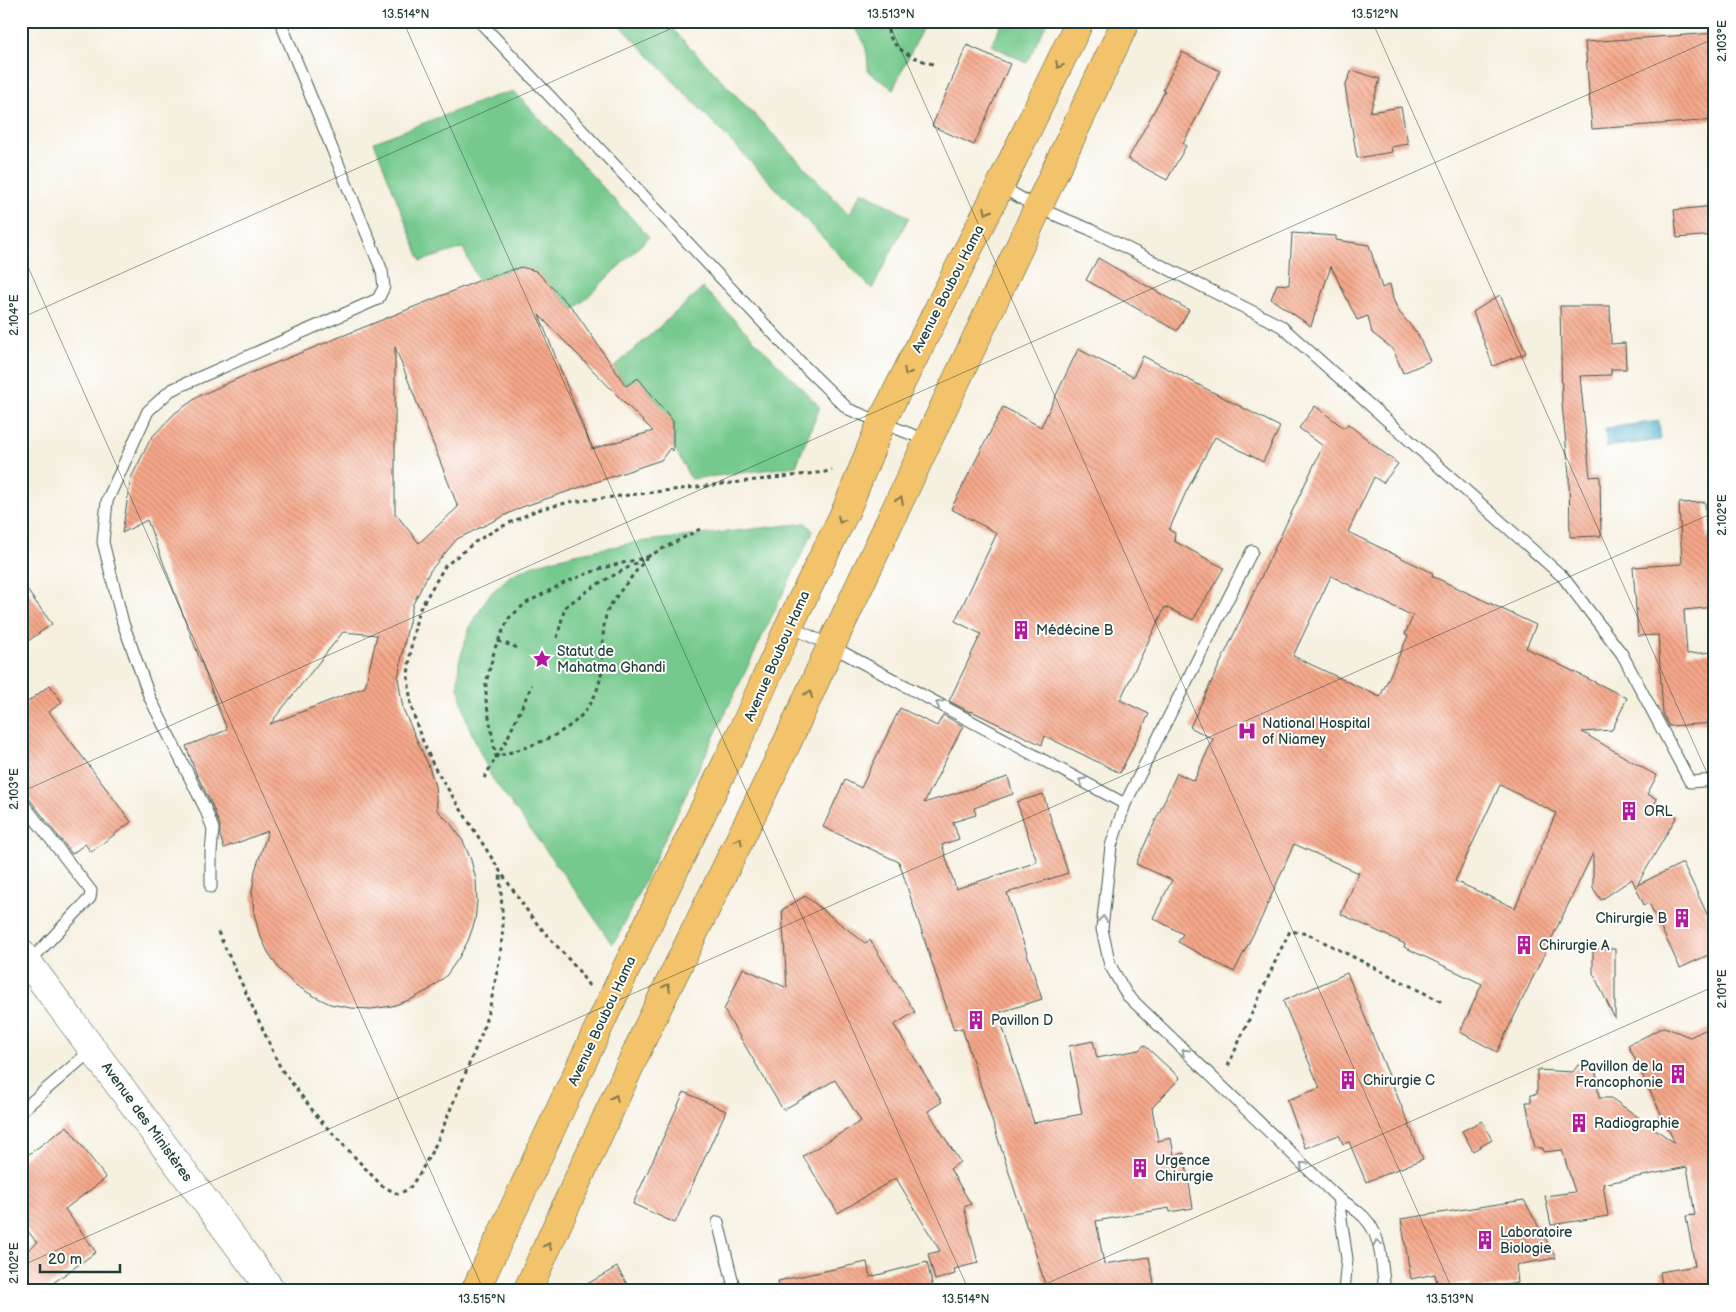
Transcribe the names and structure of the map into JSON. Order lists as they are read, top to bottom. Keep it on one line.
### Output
{"streets":{"main road":["Avenue Boubou Hama"],"street":["Avenue des Ministères"]},"places":{"building":["Médécine B","ORL","Chirurgie B","Chirurgie A","Pavillon D","Pavillon de la Francophonie","Chirurgie C","Radiographie","Urgence Chirurgie","Laboratoire Biologie"],"place":["Statut de Mahatma Ghandi"],"hospital":["National Hospital of Niamey"]},"scale_bar":"20 m","coordinates":["13.514°N","13.513°N","13.512°N","2.103°E","2.104°E","2.102°E","2.101°E","13.515°N"]}
